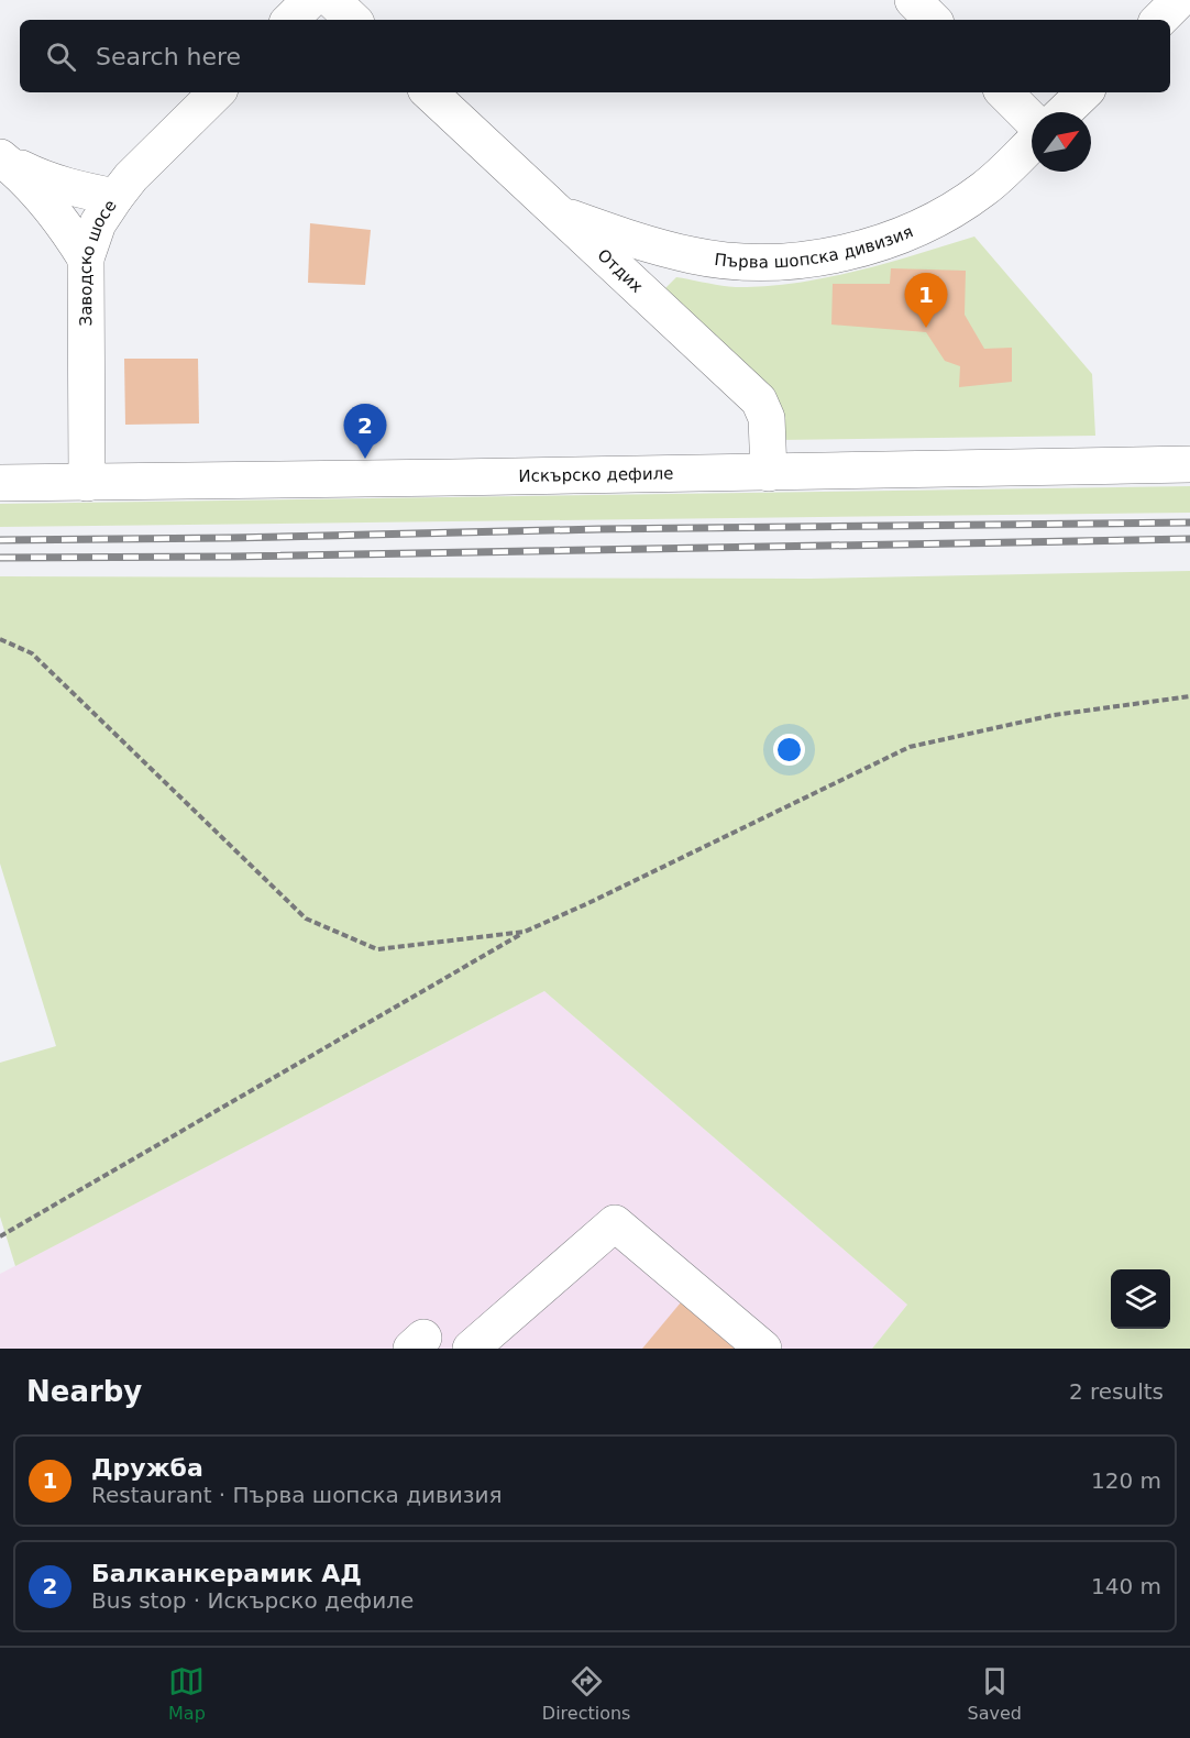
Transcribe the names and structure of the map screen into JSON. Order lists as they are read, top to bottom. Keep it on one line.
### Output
{"streets":{"street":["Първа шопска дивизия","Заводско шосе","Отдих","Искърско дефиле"]},"crossings":[["Първа шопска дивизия","Отдих"],["Заводско шосе","Искърско дефиле"],["Отдих","Искърско дефиле"]],"north":"top right","page":{"search":"Search here","pins":["1","2"],"heading":["Nearby","2 results"],"list":[{"mark":"1","name":"Дружба","note":"Restaurant · Първа шопска дивизия","value":"120 m"},{"mark":"2","name":"Балканкерамик АД","note":"Bus stop · Искърско дефиле","value":"140 m"}],"nav":["Map","Directions","Saved"]}}
